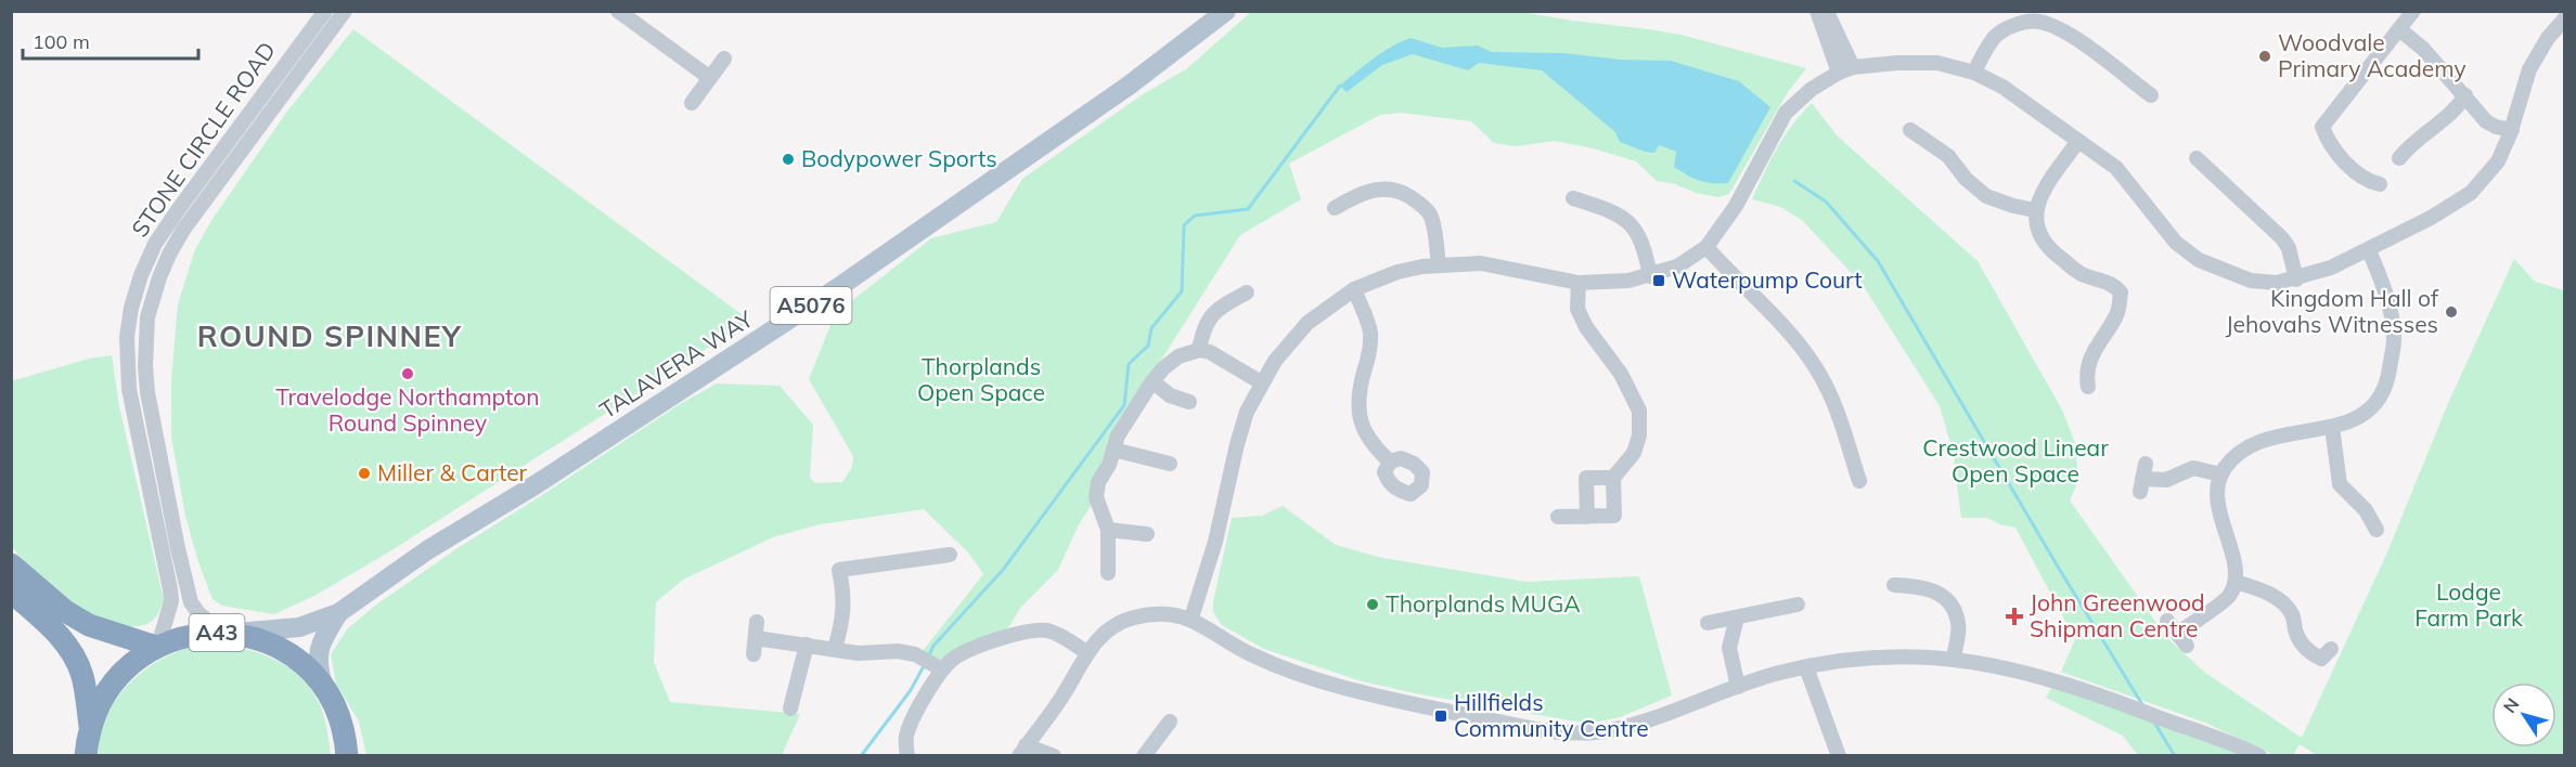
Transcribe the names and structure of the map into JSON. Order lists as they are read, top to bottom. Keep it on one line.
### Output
{"streets":{"highway":["A43"],"main road":["A5076","TALAVERA WAY"],"street":["STONE CIRCLE ROAD"]},"crossings":[["STONE CIRCLE ROAD","TALAVERA WAY"],["STONE CIRCLE ROAD","A43"],["TALAVERA WAY","A43"]],"districts":["ROUND SPINNEY"],"parks":["Thorplands Open Space","Crestwood Linear Open Space","Lodge Farm Park"],"places":{"other":["Woodvale Primary Academy","Bodypower Sports","Kingdom Hall of Jehovahs Witnesses","Travelodge Northampton Round Spinney","Miller & Carter","Thorplands MUGA"],"transit":["Waterpump Court","Hillfields Community Centre"],"health":["John Greenwood Shipman Centre"]},"scale_bar":"100 m","north":"top left"}
